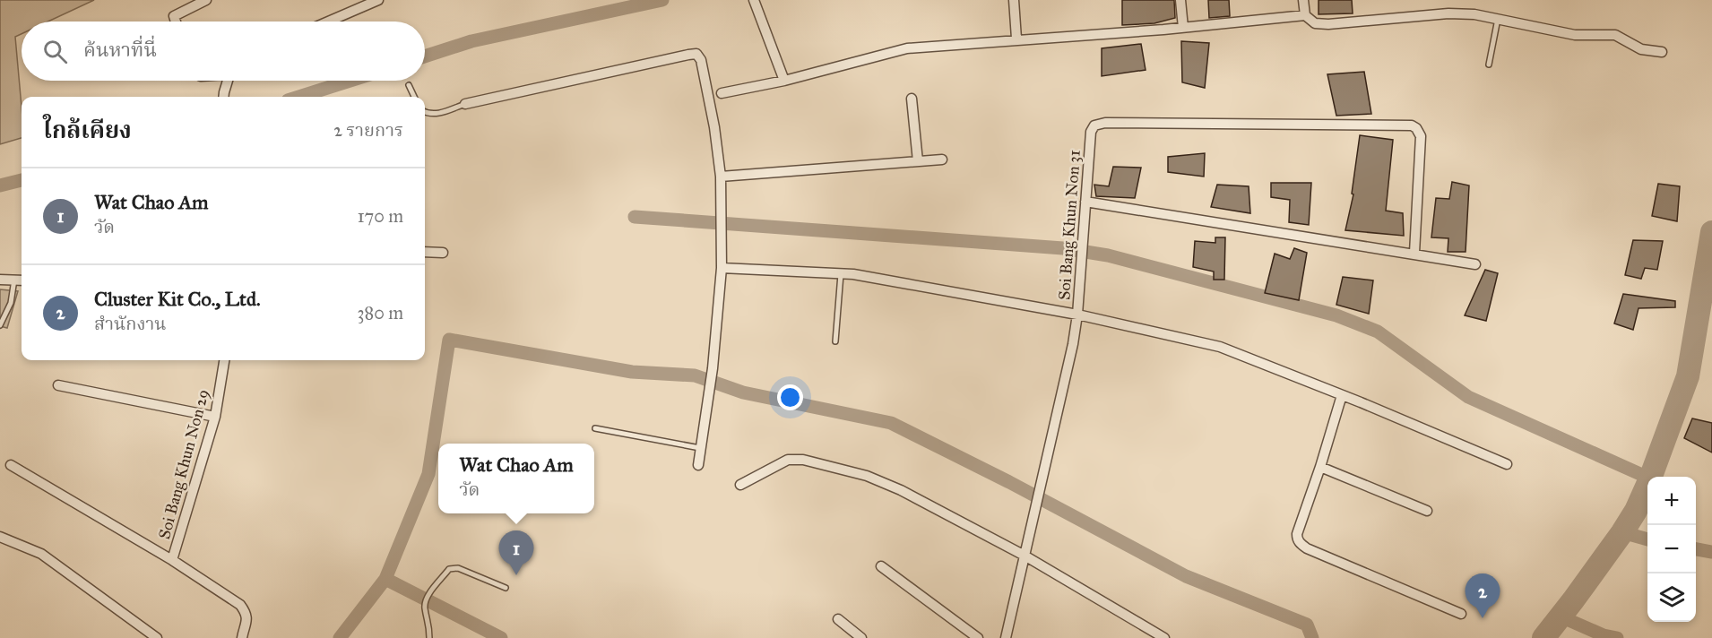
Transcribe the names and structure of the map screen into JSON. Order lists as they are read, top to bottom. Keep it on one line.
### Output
{"streets":{"street":["Soi Bang Khun Non 31","Soi Bang Khun Non 29"]},"page":{"search":"ค้นหาที่นี่","heading":["ใกล้เคียง","2 รายการ"],"list":[{"mark":"1","name":"Wat Chao Am","note":"วัด","value":"170 m"},{"mark":"2","name":"Cluster Kit Co., Ltd.","note":"สำนักงาน","value":"380 m"}],"popup":["Wat Chao Am","วัด"],"map_buttons":["+","−"],"pins":["1","2"]}}
